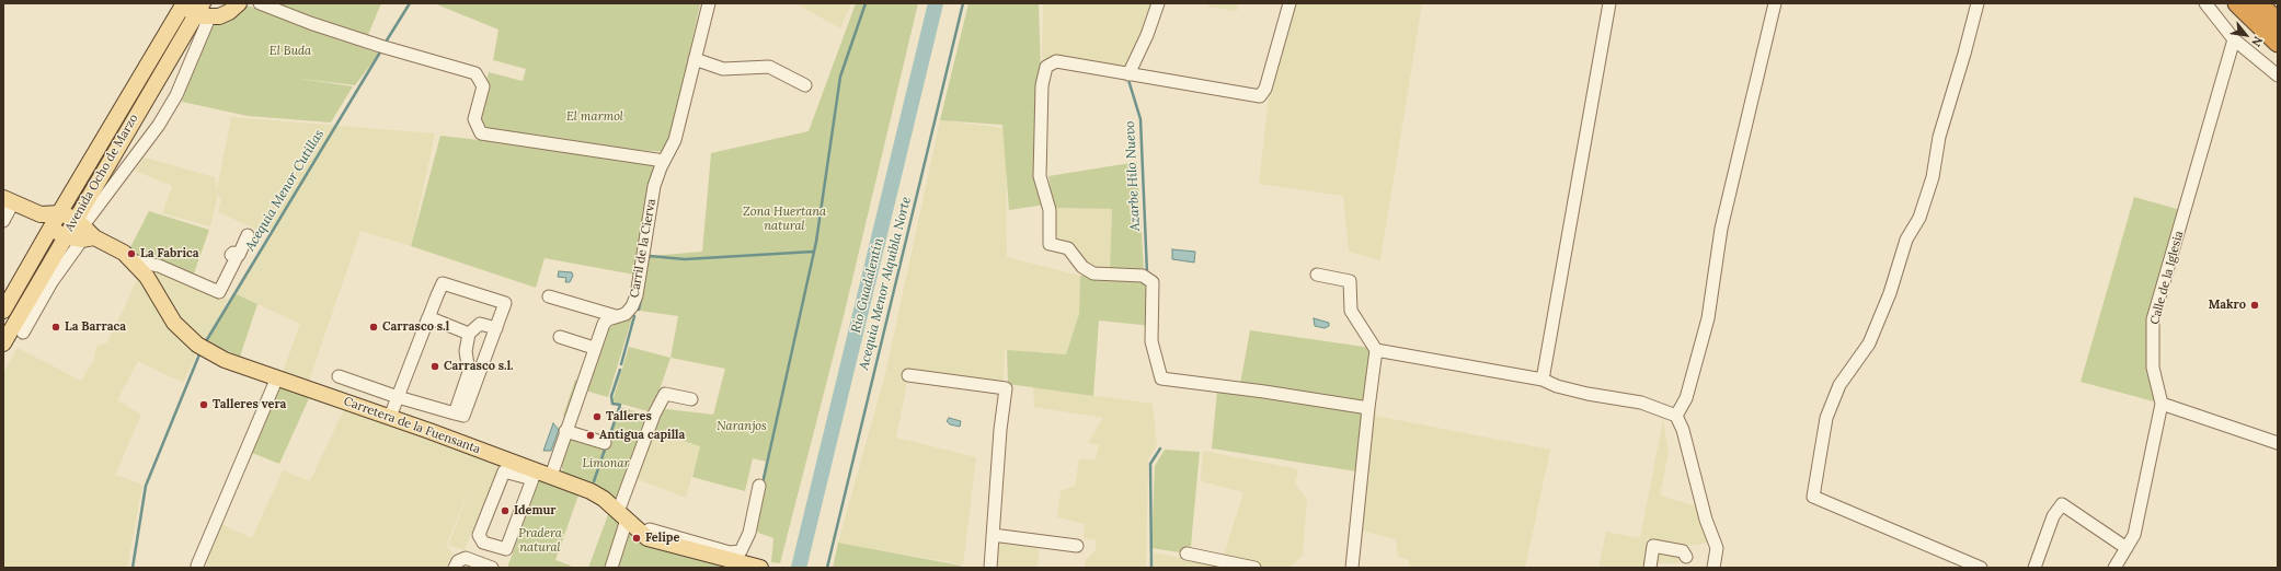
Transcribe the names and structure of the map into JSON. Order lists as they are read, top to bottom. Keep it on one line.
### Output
{"streets":{"main road":["Avenida Ocho de Marzo","Carretera de la Fuensanta"],"street":["Carril de la Cierva","Calle de la Iglesia"]},"crossings":[["Avenida Ocho de Marzo","Carretera de la Fuensanta"],["Carril de la Cierva","Carretera de la Fuensanta"]],"water":["Azarbe Hilo Nuevo","Acequia Menor Cutillas","Acequia Menor Alquibla Norte","Río Guadalentín"],"parks":["El Buda","El marmol","Zona Huertana natural","Naranjos","Limonar","Pradera natural"],"places":["La Fabrica","Makro","La Barraca","Carrasco s.l","Carrasco s.l.","Talleres vera","Talleres","Antigua capilla","Idemur","Felipe"],"north":"bottom right"}
